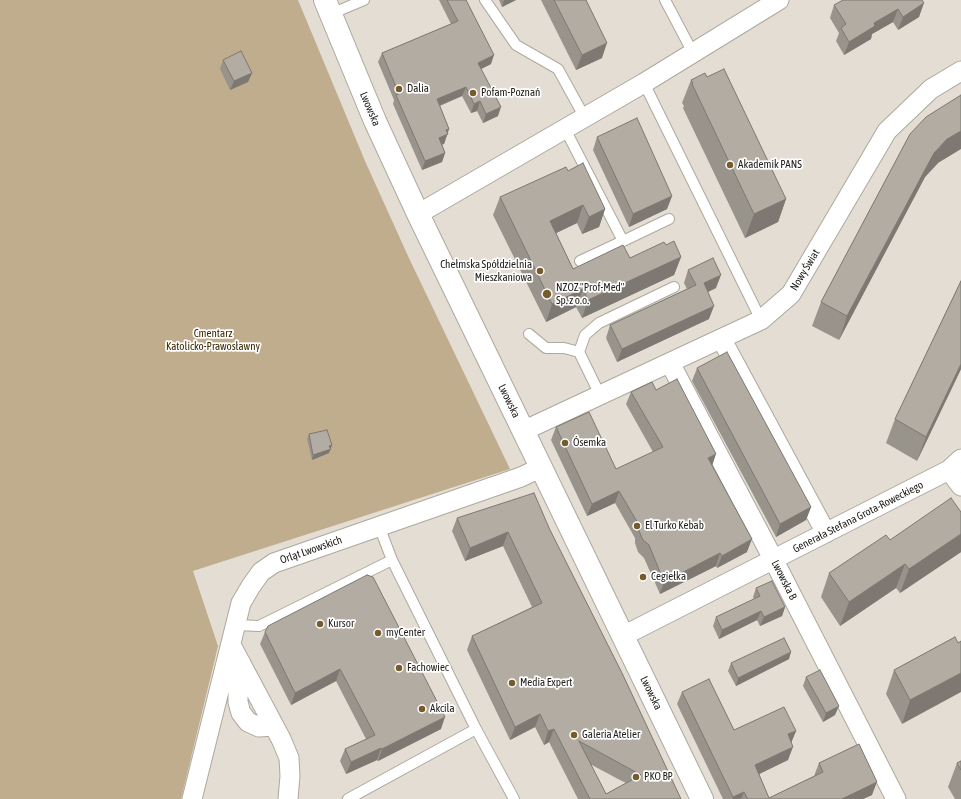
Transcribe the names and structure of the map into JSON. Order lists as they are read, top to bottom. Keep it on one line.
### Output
{"streets":{"main road":["Lwowska"],"street":["Nowy Świat","Generała Stefana Grota-Roweckiego","Orląt Lwowskich","Lwowska B"]},"crossings":[["Lwowska","Nowy Świat"],["Lwowska","Generała Stefana Grota-Roweckiego"],["Lwowska","Orląt Lwowskich"],["Nowy Świat","Lwowska B"],["Generała Stefana Grota-Roweckiego","Lwowska B"]],"parks":["Cmentarz Katolicko-Prawosławny"],"places":["Dalia","Pofam-Poznań","Akademik PANS","Chełmska Spółdzielnia Mieszkaniowa","NZOZ \"Prof-Med\" Sp. z o.o.","Ósemka","El Turko Kebab","Cegiełka","Kursor","myCenter","Fachowiec","Media Expert","Akcila","Galeria Atelier","PKO BP"]}
